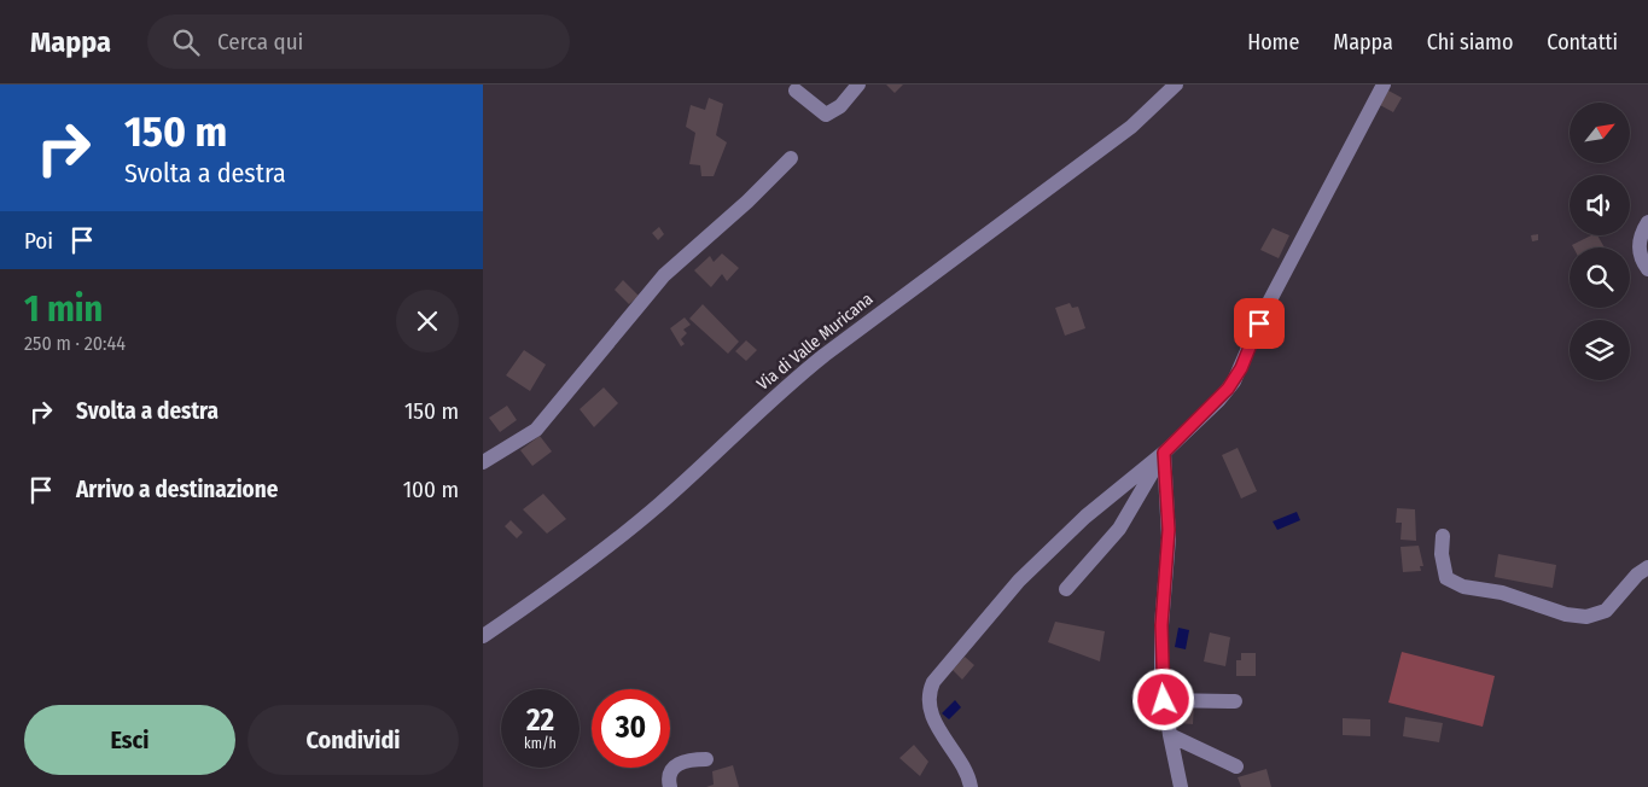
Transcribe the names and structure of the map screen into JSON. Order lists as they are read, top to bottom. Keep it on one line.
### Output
{"streets":{"street":["Via di Valle Muricana"]},"north":"top right","page":{"header":"Mappa","search":"Cerca qui","nav":["Home","Mappa","Chi siamo","Contatti"],"turn":["150 m","Svolta a destra"],"then":"Poi","heading":["1 min","250 m · 20:44"],"list":[{"name":"Svolta a destra","value":"150 m"},{"name":"Arrivo a destinazione","value":"100 m"}],"speed":"22 km/h","limit":"30","buttons":["Esci","Condividi"]}}
